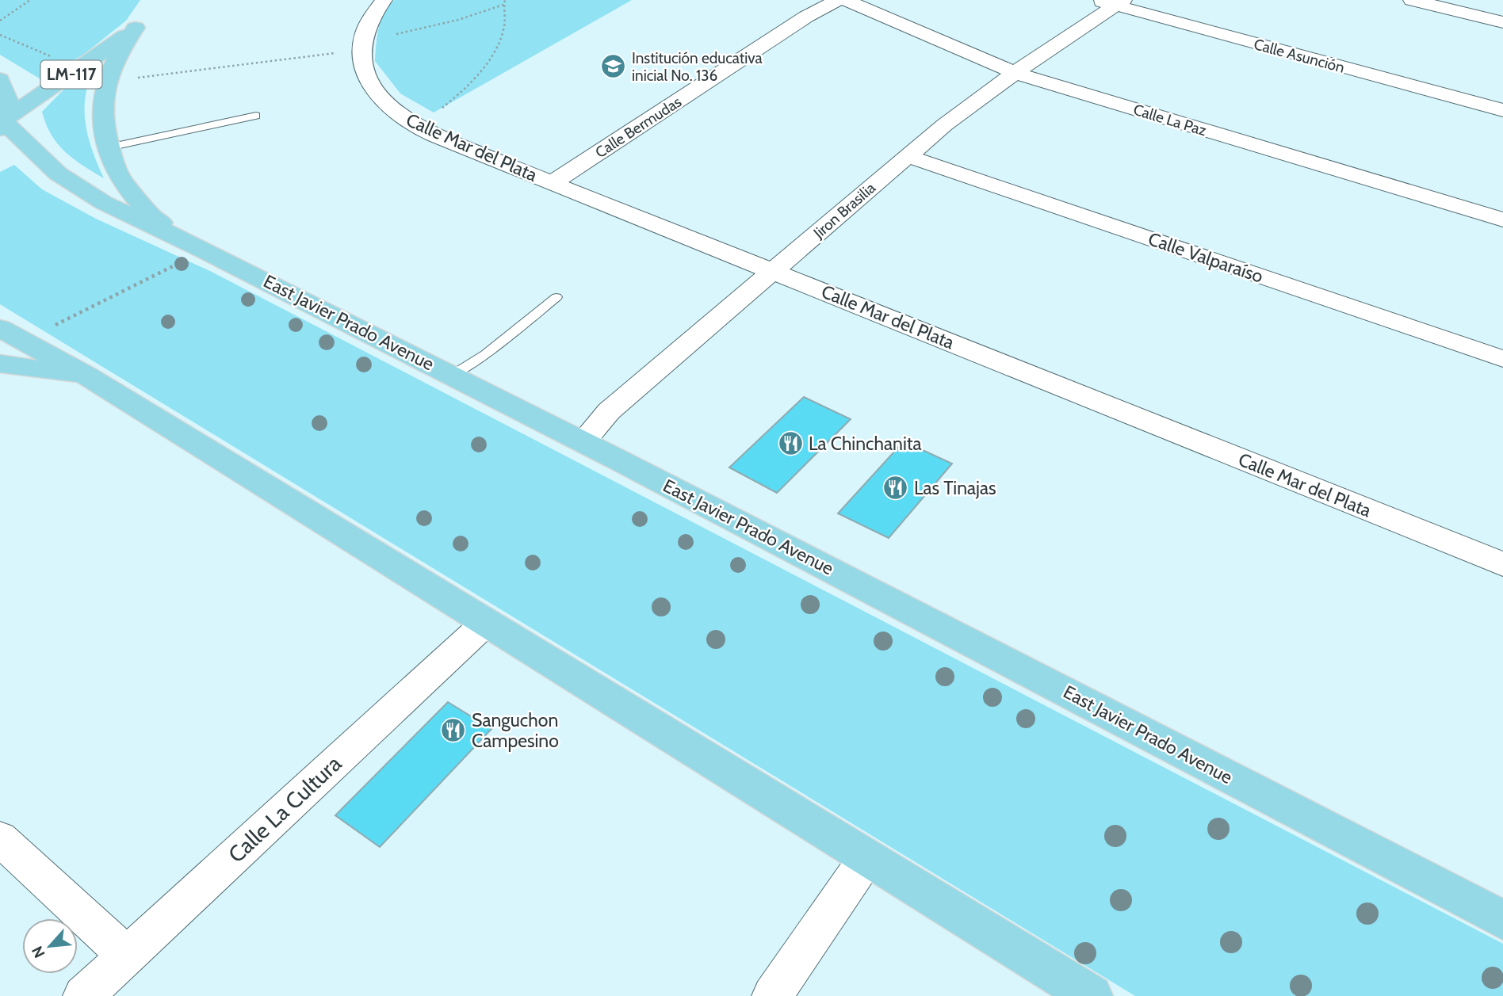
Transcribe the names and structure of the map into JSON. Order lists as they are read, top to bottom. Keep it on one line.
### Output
{"streets":{"main road":["LM-117","East Javier Prado Avenue"],"street":["Calle Asunción","Calle La Paz","Calle Bermudas","Calle Mar del Plata","Jiron Brasilia","Calle Valparaíso","Calle La Cultura"]},"crossings":[["Calle Asunción","Jiron Brasilia"],["LM-117","East Javier Prado Avenue"],["Calle La Paz","Jiron Brasilia"],["Calle Bermudas","Calle Mar del Plata"],["Calle Mar del Plata","Jiron Brasilia"],["Jiron Brasilia","Calle Valparaíso"],["Jiron Brasilia","East Javier Prado Avenue"]],"places":{"school or university":["Institución educativa inicial No. 136"],"restaurant":["La Chinchanita","Las Tinajas","Sanguchon Campesino"]},"north":"bottom left"}
